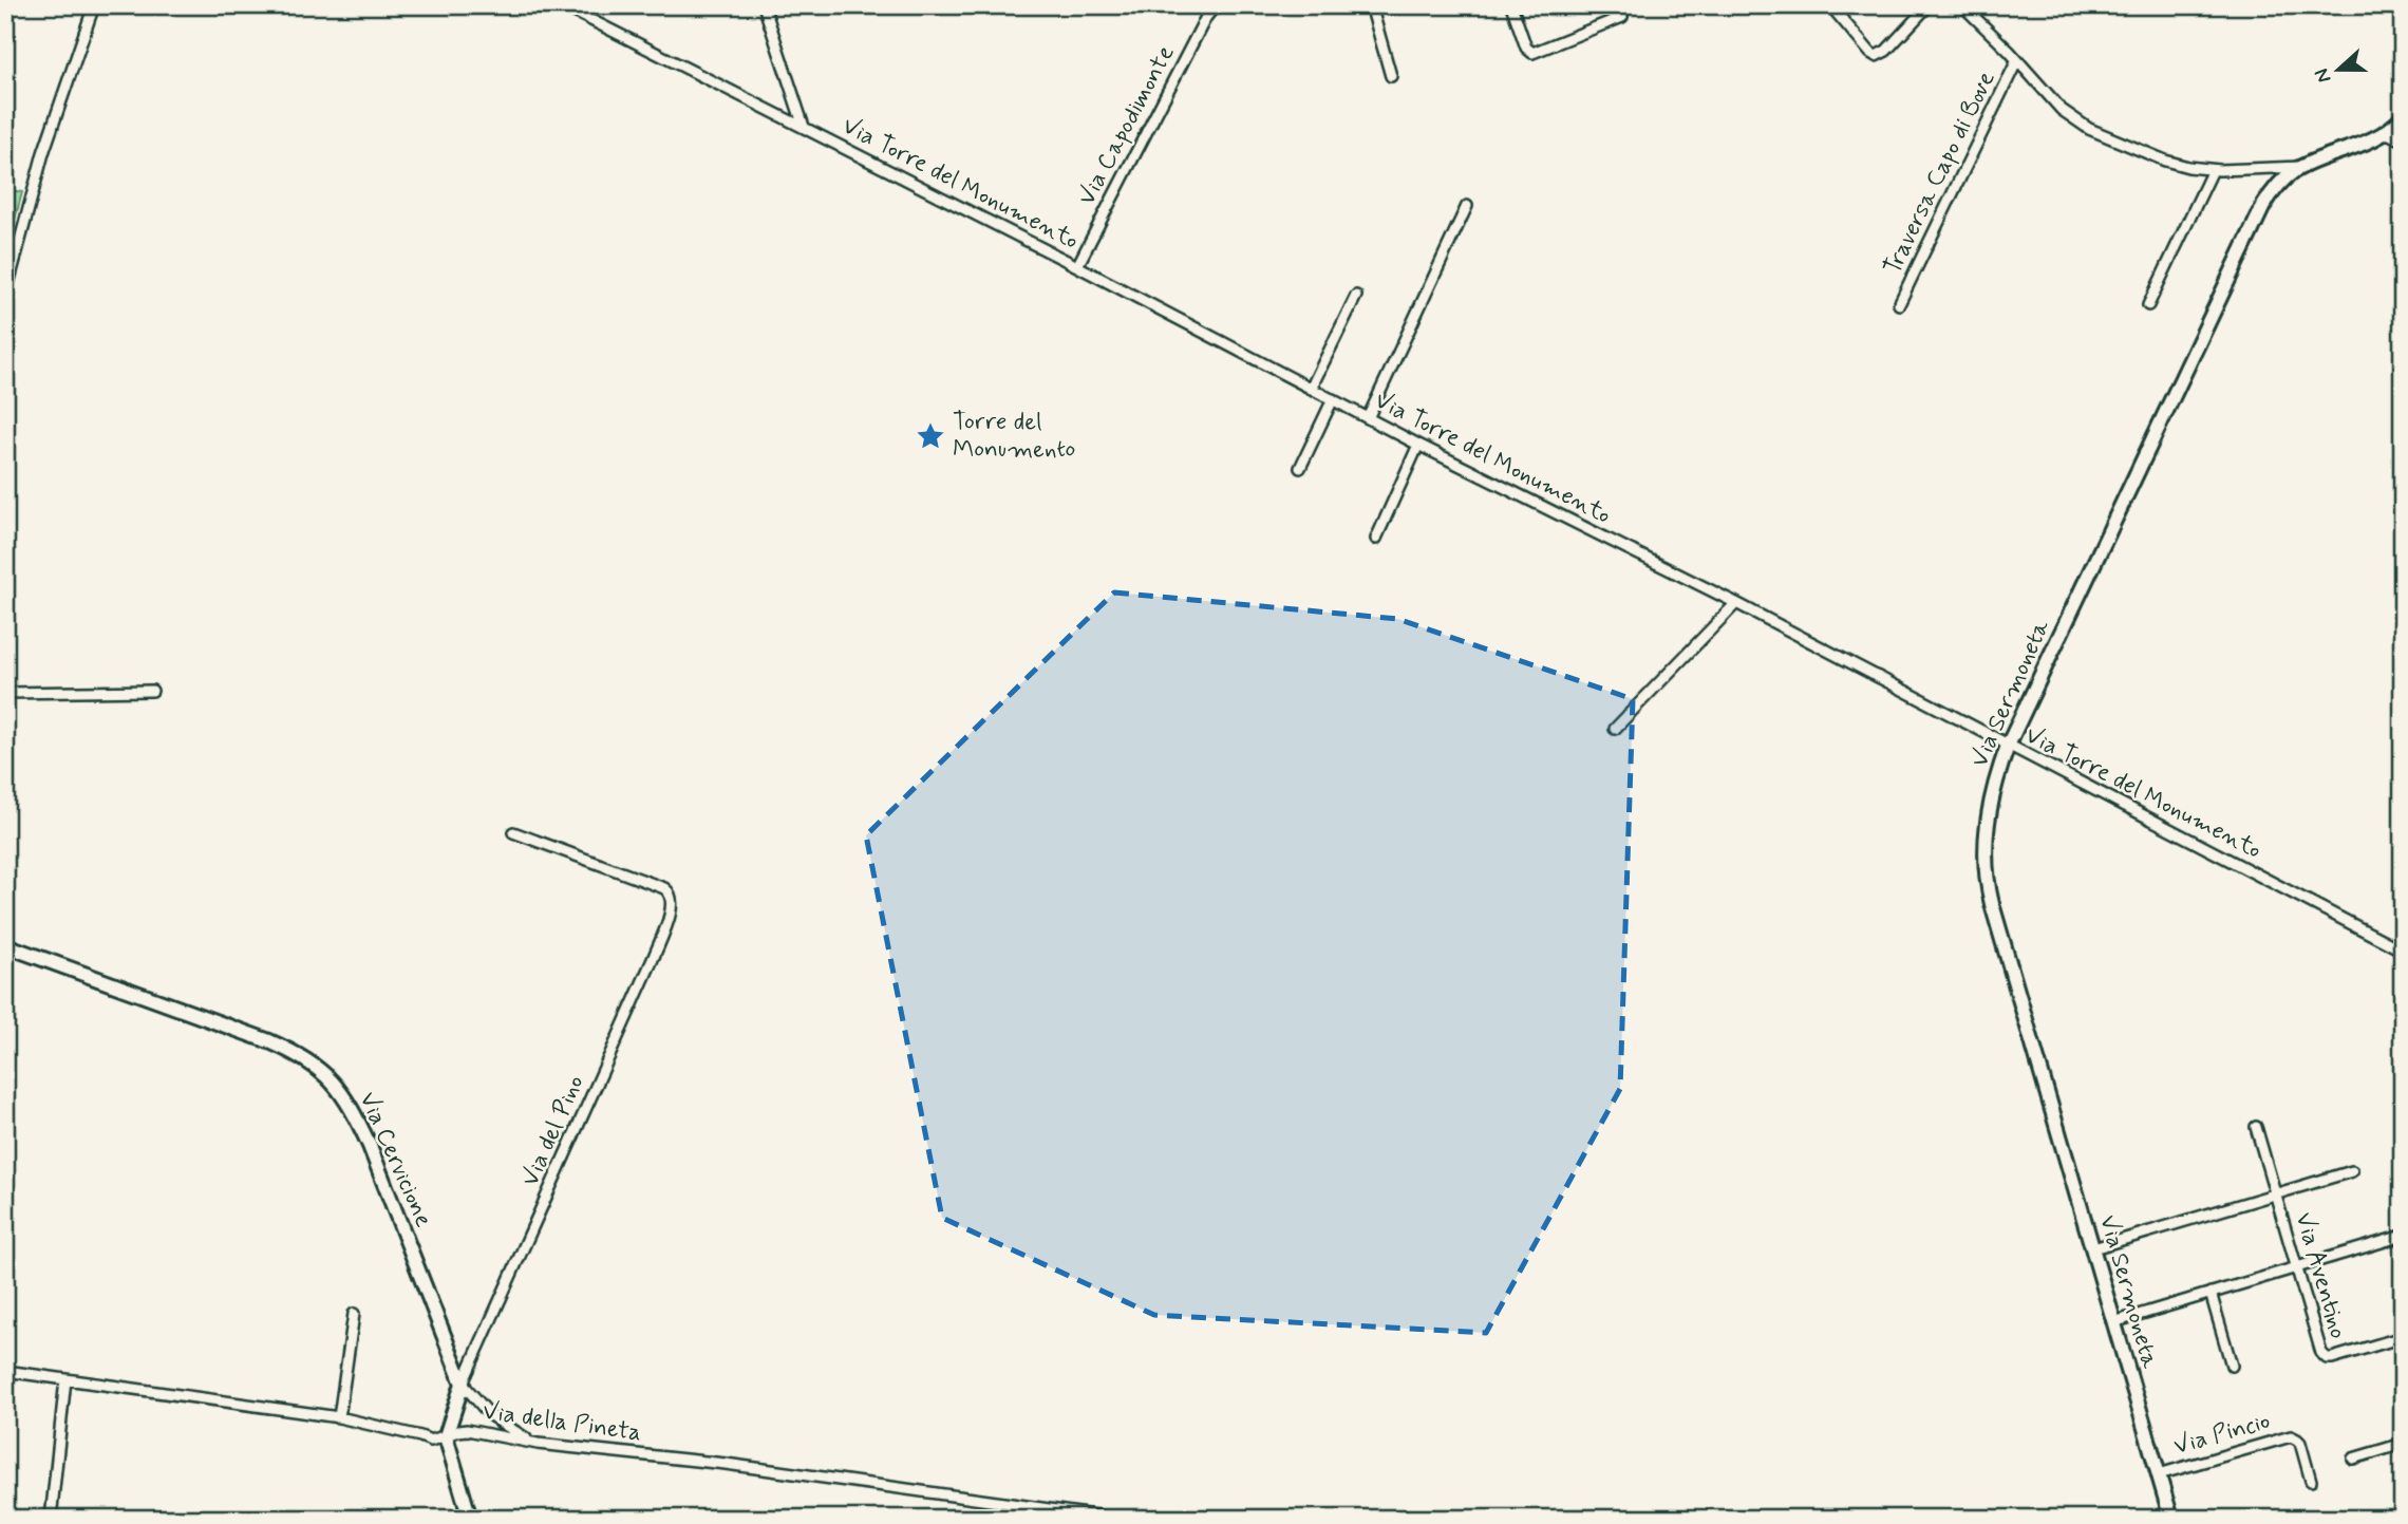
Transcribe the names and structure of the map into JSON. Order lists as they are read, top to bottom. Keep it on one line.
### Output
{"streets":{"street":["Via Capodimonte","Traversa Capo di Bove","Via Torre del Monumento","Via Sermoneta","Via del Pino","Via Cervicione","Via Aventino","Via della Pineta","Via Pincio"]},"crossings":[["Via Capodimonte","Via Torre del Monumento"],["Via Torre del Monumento","Via Sermoneta"],["Via Sermoneta","Via Pincio"],["Via del Pino","Via Cervicione"],["Via Cervicione","Via della Pineta"]],"places":{"place":["Torre del Monumento"]},"north":"left"}
